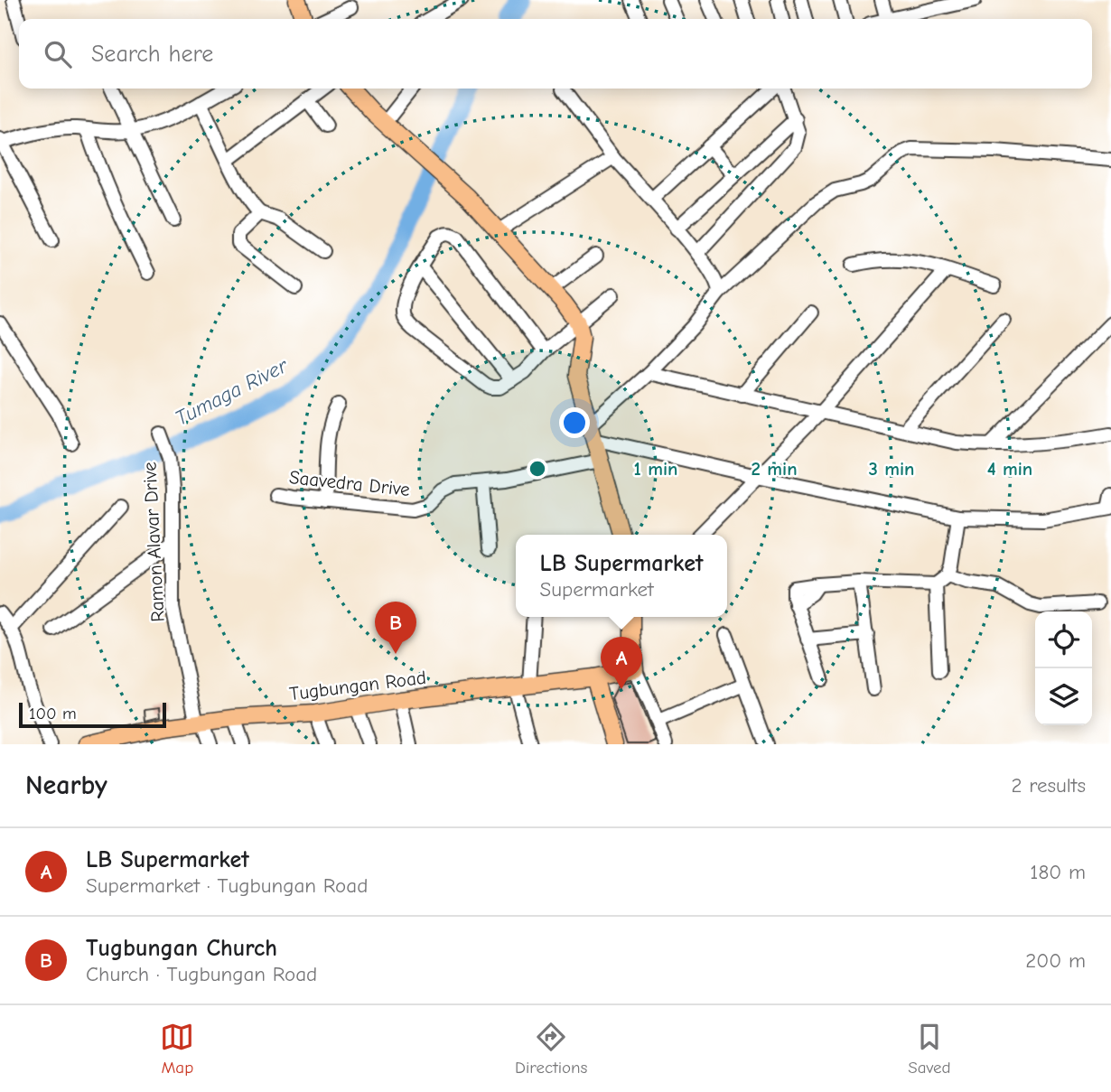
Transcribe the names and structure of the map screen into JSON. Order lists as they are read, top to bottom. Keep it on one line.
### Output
{"streets":{"main road":["Tugbungan Road"],"street":["Saavedra Drive","Ramon Alavar Drive"]},"crossings":[["Ramon Alavar Drive","Tugbungan Road"]],"water":["Tumaga River"],"scale_bar":"100 m","page":{"search":"Search here","popup":["LB Supermarket","Supermarket"],"pins":["B","A"],"scale":"100 m","heading":["Nearby","2 results"],"list":[{"mark":"A","name":"LB Supermarket","note":"Supermarket · Tugbungan Road","value":"180 m"},{"mark":"B","name":"Tugbungan Church","note":"Church · Tugbungan Road","value":"200 m"}],"nav":["Map","Directions","Saved"]},"rings":["1 min","2 min","3 min","4 min"]}
